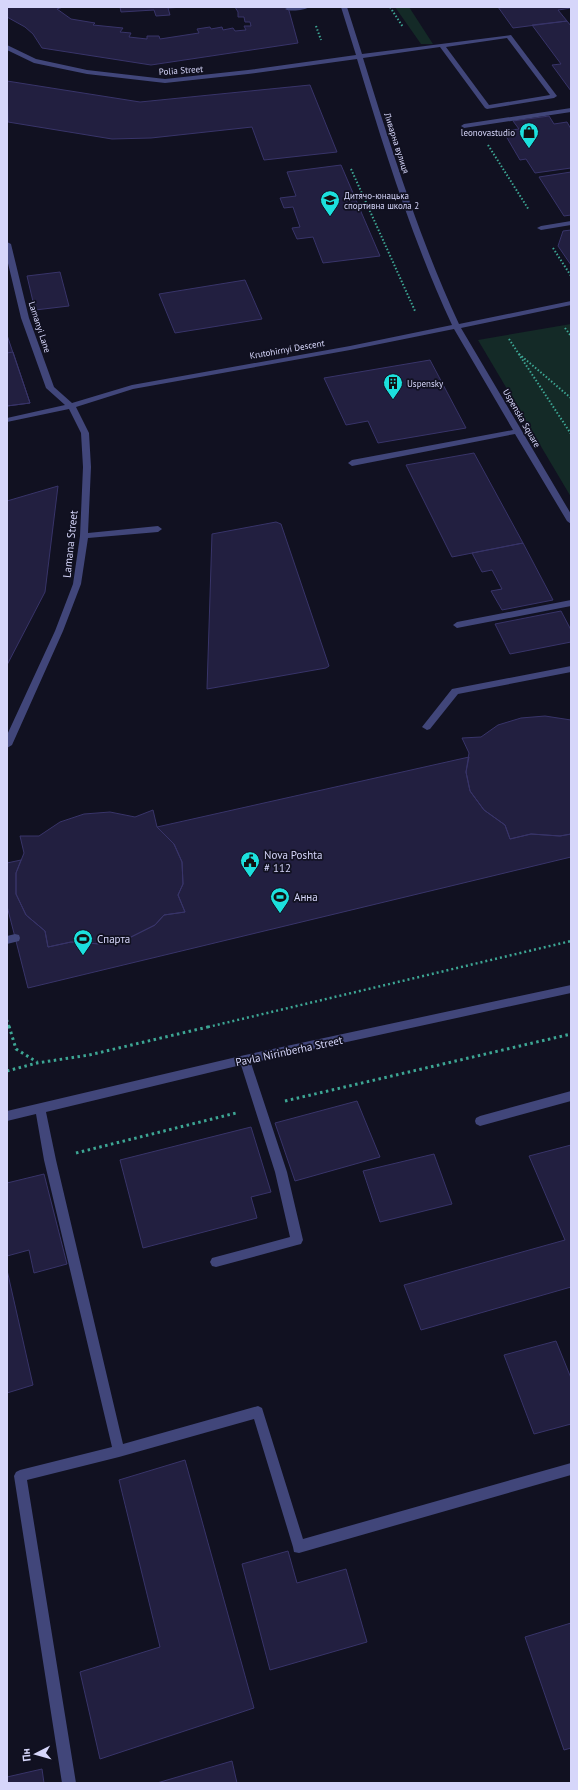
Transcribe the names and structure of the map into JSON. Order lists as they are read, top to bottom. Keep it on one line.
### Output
{"streets":{"street":["Polia Street","Ливарна вулиця","Lamanyi Lane","Krutohirnyi Descent","Uspenska Square","Lamana Street","Pavla Nirinberha Street"]},"crossings":[["Polia Street","Ливарна вулиця"],["Ливарна вулиця","Krutohirnyi Descent"],["Ливарна вулиця","Uspenska Square"],["Lamanyi Lane","Krutohirnyi Descent"],["Lamanyi Lane","Lamana Street"],["Krutohirnyi Descent","Uspenska Square"],["Krutohirnyi Descent","Lamana Street"]],"places":{"shop":["leonovastudio"],"school or university":["Дитячо-юнацька спортивна школа 2"],"building":["Uspensky"],"public building":["Nova Poshta # 112"],"sports":["Анна","Спарта"]},"north":"left"}
